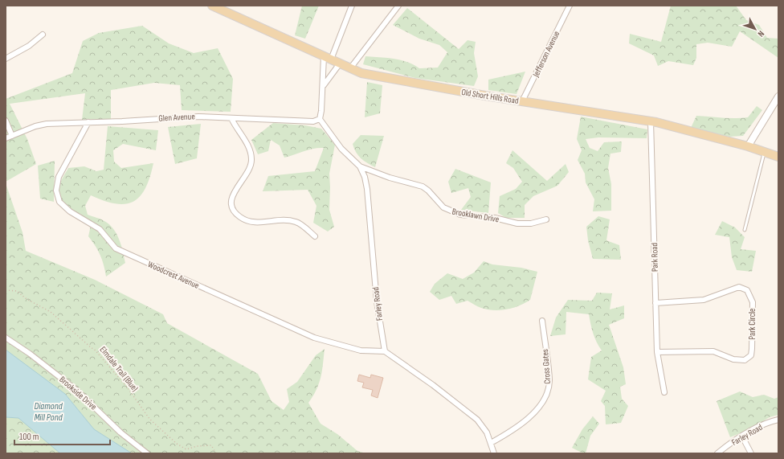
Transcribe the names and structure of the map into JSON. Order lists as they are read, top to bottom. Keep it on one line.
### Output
{"streets":{"main road":["Old Short Hills Road"],"street":["Jefferson Avenue","Glen Avenue","Brooklawn Drive","Park Road","Woodcrest Avenue","Farley Road","Park Circle","Cross Gates","Brookside Drive"],"path":["Elmdale Trail (Blue)"]},"crossings":[["Jefferson Avenue","Old Short Hills Road"],["Old Short Hills Road","Park Road"],["Glen Avenue","Woodcrest Avenue"],["Glen Avenue","Farley Road"],["Brooklawn Drive","Farley Road"],["Park Road","Park Circle"],["Woodcrest Avenue","Farley Road"]],"water":["Diamond Mill Pond"],"scale_bar":"100 m","north":"bottom right"}
